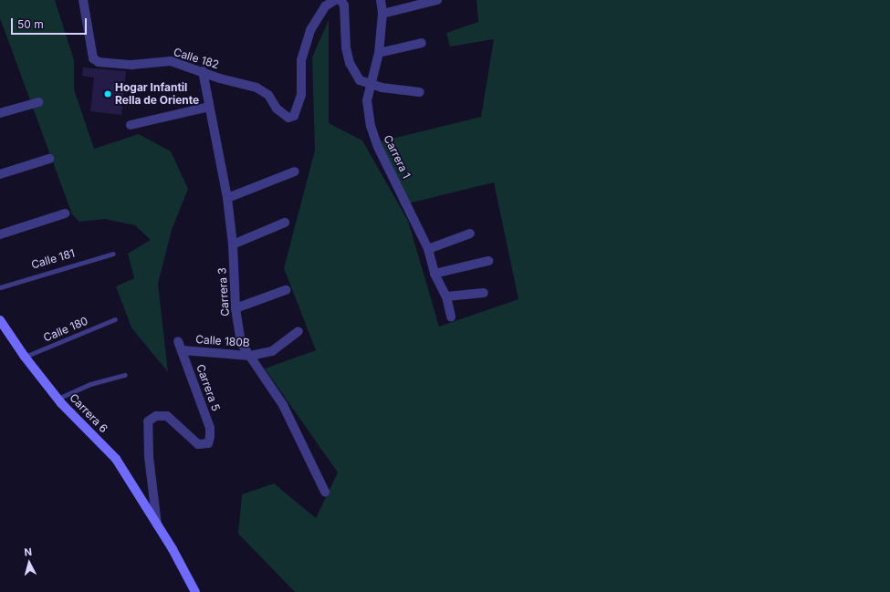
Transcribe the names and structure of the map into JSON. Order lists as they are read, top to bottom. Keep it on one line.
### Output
{"streets":{"street":["Calle 182","Carrera 1","Carrera 3","Calle 180B","Carrera 5","Carrera 6"],"lane":["Calle 181","Calle 180"]},"crossings":[["Calle 182","Carrera 3"],["Carrera 3","Calle 180B"],["Calle 180","Carrera 6"],["Calle 180B","Carrera 5"],["Carrera 5","Carrera 6"]],"places":["Hogar Infantil Rella de Oriente"],"scale_bar":"50 m","north":"top"}
